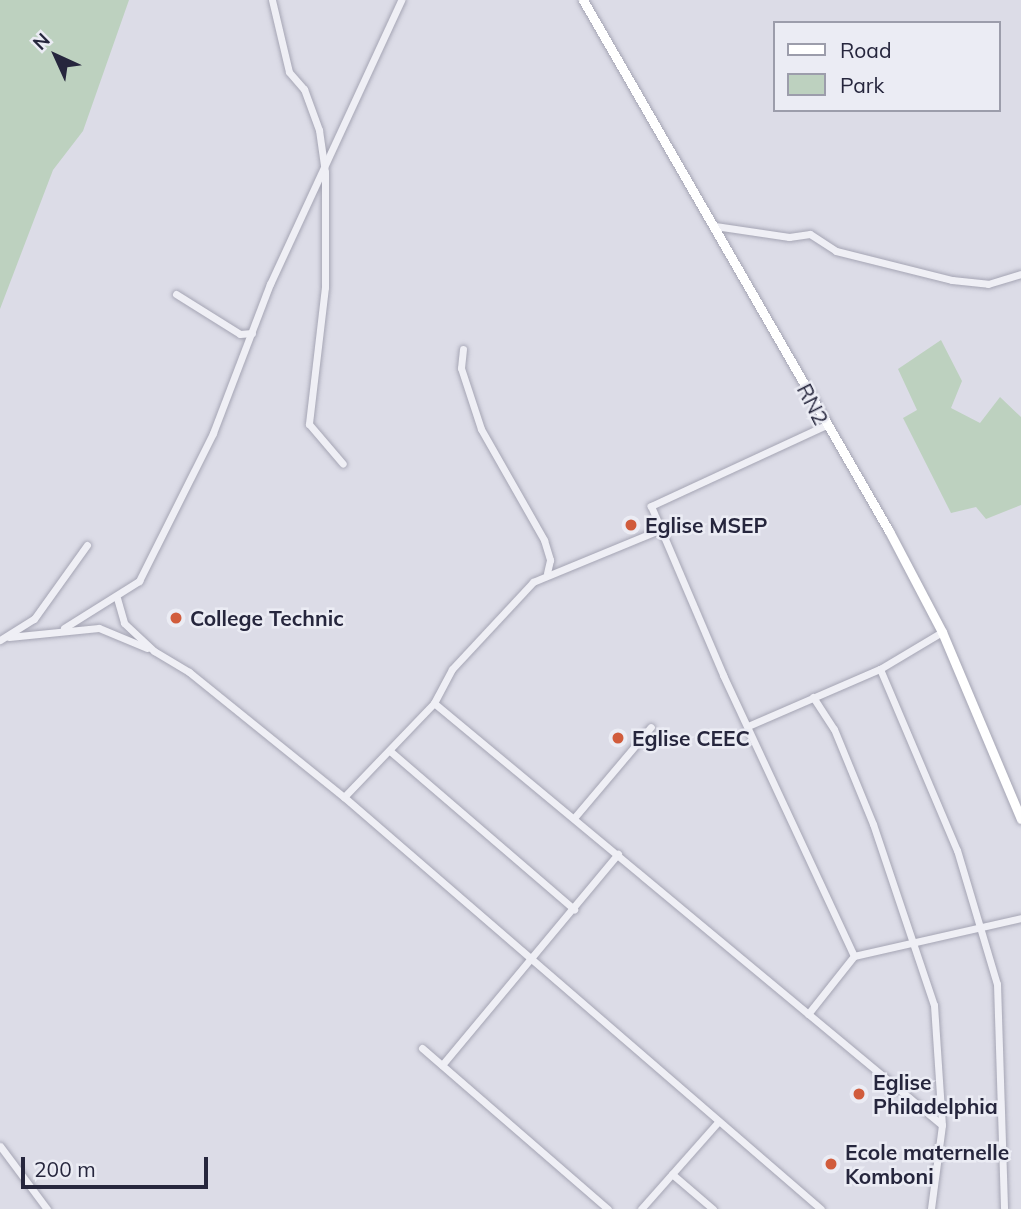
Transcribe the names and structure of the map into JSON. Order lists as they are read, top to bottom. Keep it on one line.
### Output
{"streets":{"main road":["RN2"]},"places":["Eglise MSEP","College Technic","Eglise CEEC","Eglise Philadelphia","Ecole maternelle Komboni"],"legend":["Road","Park"],"scale_bar":"200 m","north":"top left"}
